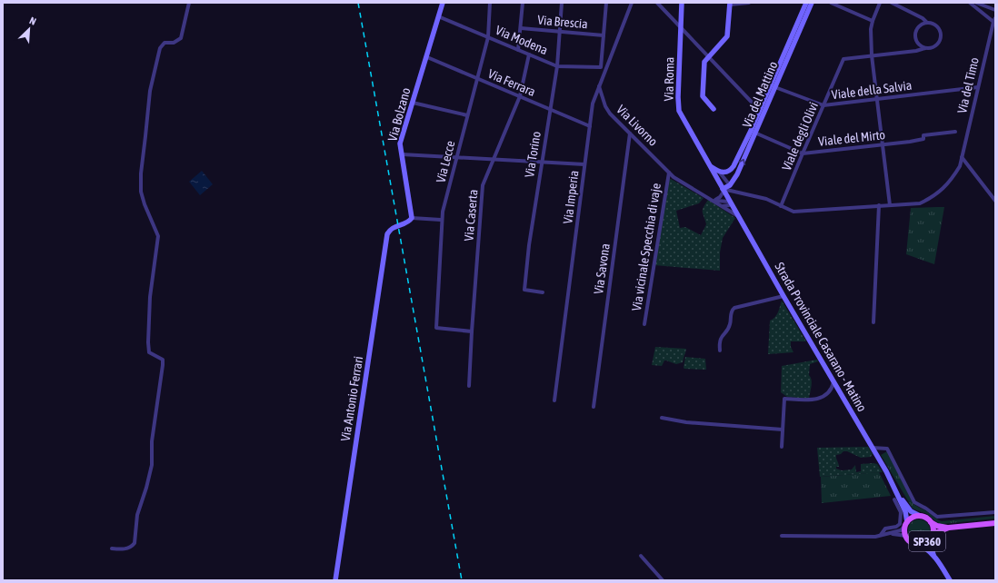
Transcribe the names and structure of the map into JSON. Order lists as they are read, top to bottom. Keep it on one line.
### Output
{"streets":{"main road":["Via Roma","Via del Mattino","Via Bolzano","Strada Provinciale Casarano - Matino","Via Antonio Ferrari","SP360"],"street":["Via Brescia","Via Modena","Via Ferrara","Via del Timo","Viale della Salvia","Via Livorno","Viale degli Olivi","Viale del Mirto","Via Torino","Via Lecce","Via Imperia","Via Caserta","Via vicinale Specchia di vaje","Via Savona"]},"crossings":[["Via Brescia","Via Modena"],["Via Brescia","Via Torino"],["Via Modena","Via Bolzano"],["Via Modena","Via Torino"],["Via Modena","Via Lecce"],["Via Modena","Via Caserta"],["Via Roma","Strada Provinciale Casarano - Matino"],["Via Ferrara","Via Bolzano"],["Via Ferrara","Via Torino"],["Via Ferrara","Via Lecce"],["Via Ferrara","Via Imperia"],["Via Ferrara","Via Caserta"],["Via del Timo","Viale della Salvia"],["Viale della Salvia","Via del Mattino"],["Viale della Salvia","Viale degli Olivi"],["Via del Mattino","Viale del Mirto"],["Via Bolzano","Via Antonio Ferrari"],["Via Livorno","Via Imperia"],["Via Livorno","Via vicinale Specchia di vaje"],["Via Livorno","Via Savona"],["Via Livorno","Strada Provinciale Casarano - Matino"],["Viale degli Olivi","Viale del Mirto"],["Via Lecce","Via Caserta"],["Strada Provinciale Casarano - Matino","SP360"]],"north":"top right"}
